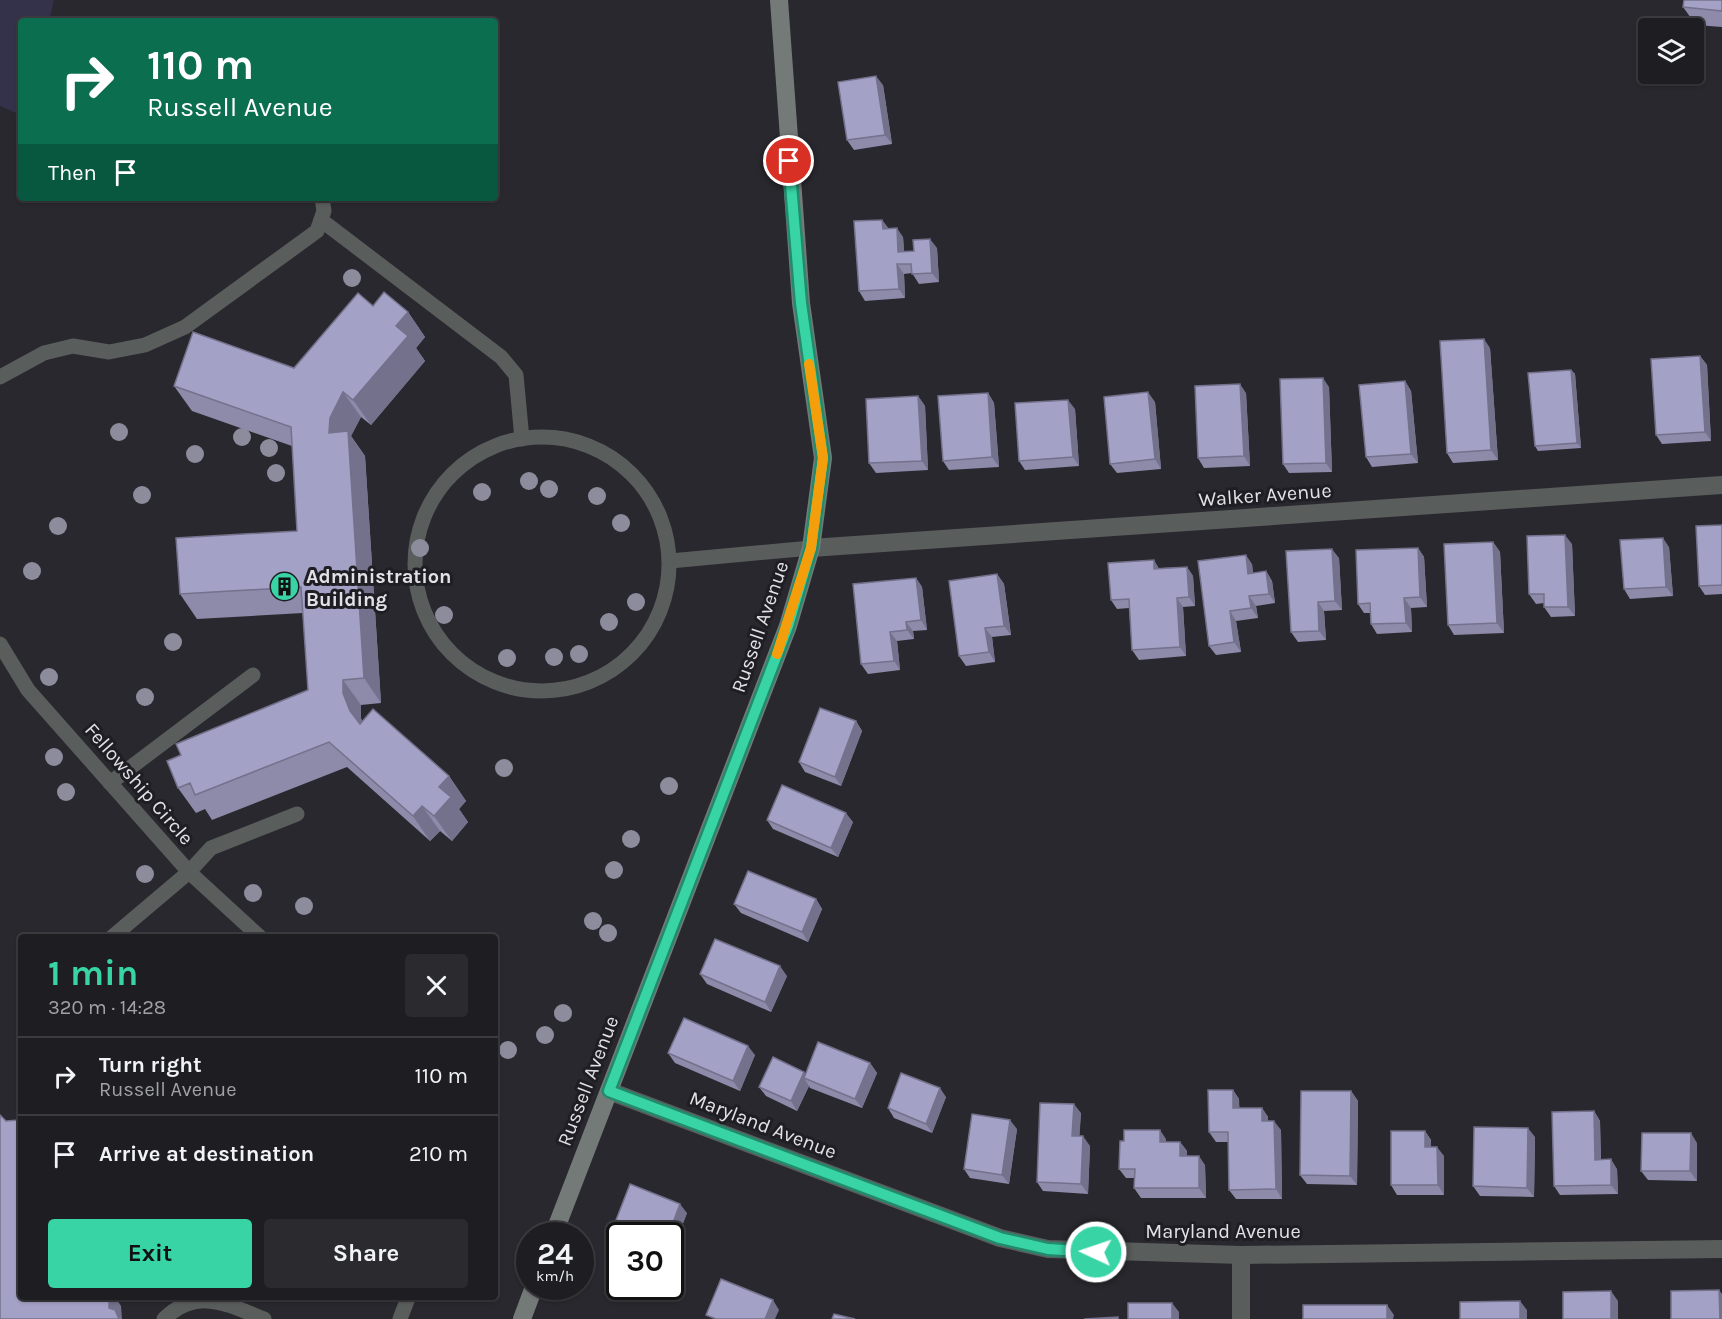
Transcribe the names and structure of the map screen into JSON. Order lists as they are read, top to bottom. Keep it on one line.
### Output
{"streets":{"street":["Walker Avenue","Russell Avenue","Maryland Avenue"],"lane":["Fellowship Circle"]},"crossings":[["Walker Avenue","Russell Avenue"],["Russell Avenue","Maryland Avenue"]],"places":{"building":["Administration Building"]},"page":{"turn":["110 m","Russell Avenue"],"then":"Then","heading":["1 min","320 m · 14:28"],"list":[{"name":"Turn right","note":"Russell Avenue","value":"110 m"},{"name":"Arrive at destination","value":"210 m"}],"buttons":["Exit","Share"],"speed":"24 km/h","limit":"30"}}
